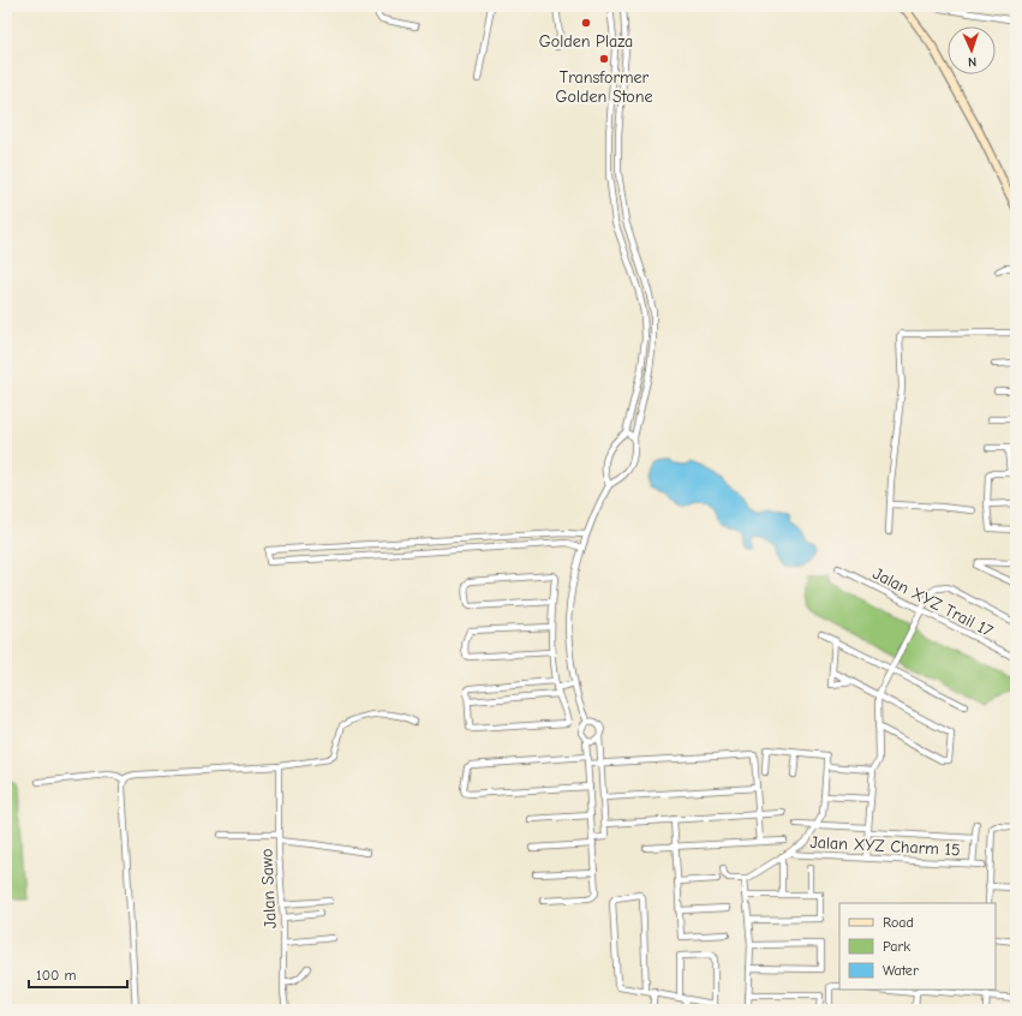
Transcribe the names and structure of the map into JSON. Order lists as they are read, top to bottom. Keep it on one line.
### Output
{"streets":{"street":["Jalan XYZ Trail 17","Jalan XYZ Charm 15","Jalan Sawo"]},"places":["Golden Plaza","Transformer Golden Stone"],"legend":["Road","Park","Water"],"scale_bar":"100 m","north":"bottom"}
